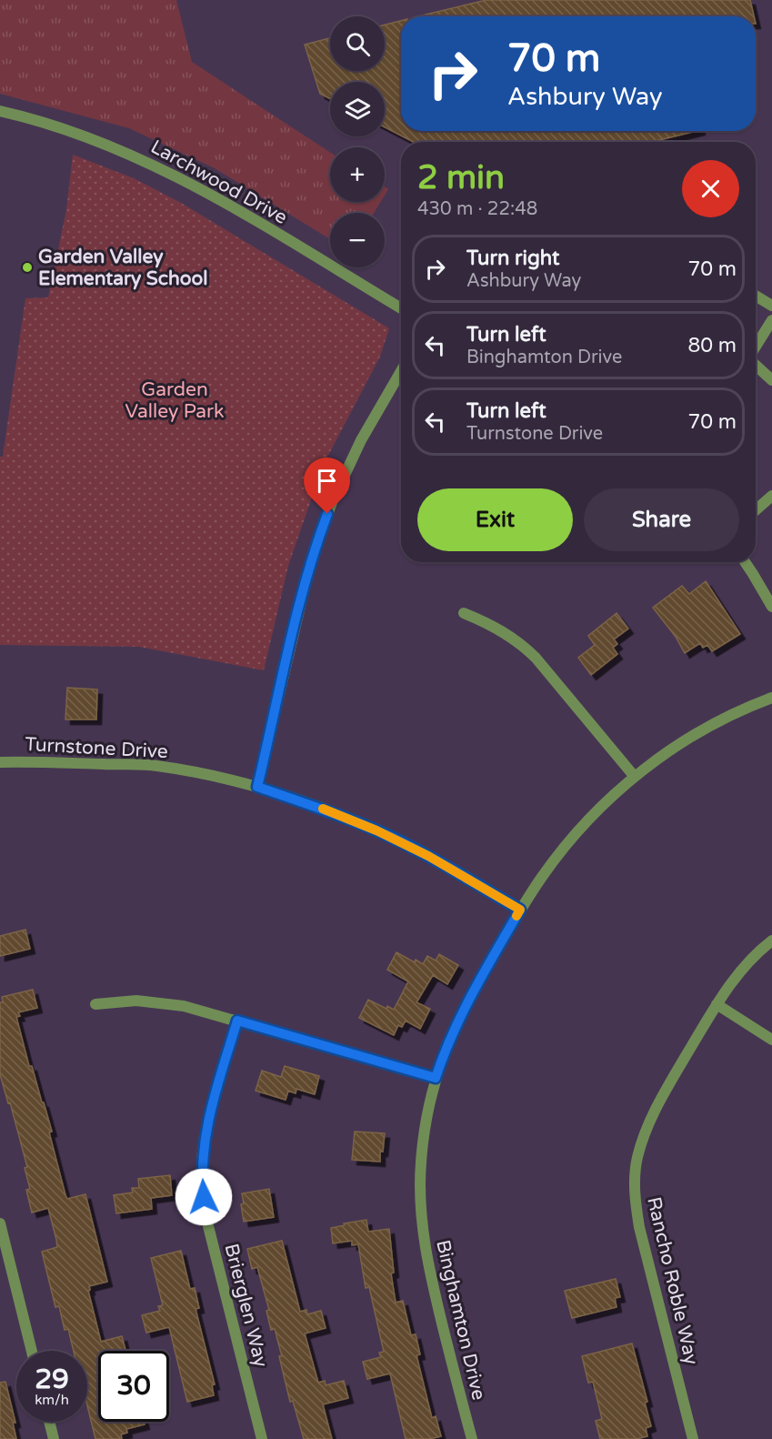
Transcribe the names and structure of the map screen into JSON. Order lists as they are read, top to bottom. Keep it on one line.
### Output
{"streets":{"street":["Larchwood Drive","Turnstone Drive","Rancho Roble Way","Brierglen Way","Binghamton Drive"]},"crossings":[["Turnstone Drive","Binghamton Drive"]],"parks":["Garden Valley Park"],"places":["Garden Valley Elementary School"],"page":{"map_buttons":["+","−"],"turn":["70 m","Ashbury Way"],"heading":["2 min","430 m · 22:48"],"list":[{"name":"Turn right","note":"Ashbury Way","value":"70 m"},{"name":"Turn left","note":"Binghamton Drive","value":"80 m"},{"name":"Turn left","note":"Turnstone Drive","value":"70 m"}],"buttons":["Exit","Share"],"speed":"29 km/h","limit":"30"}}
